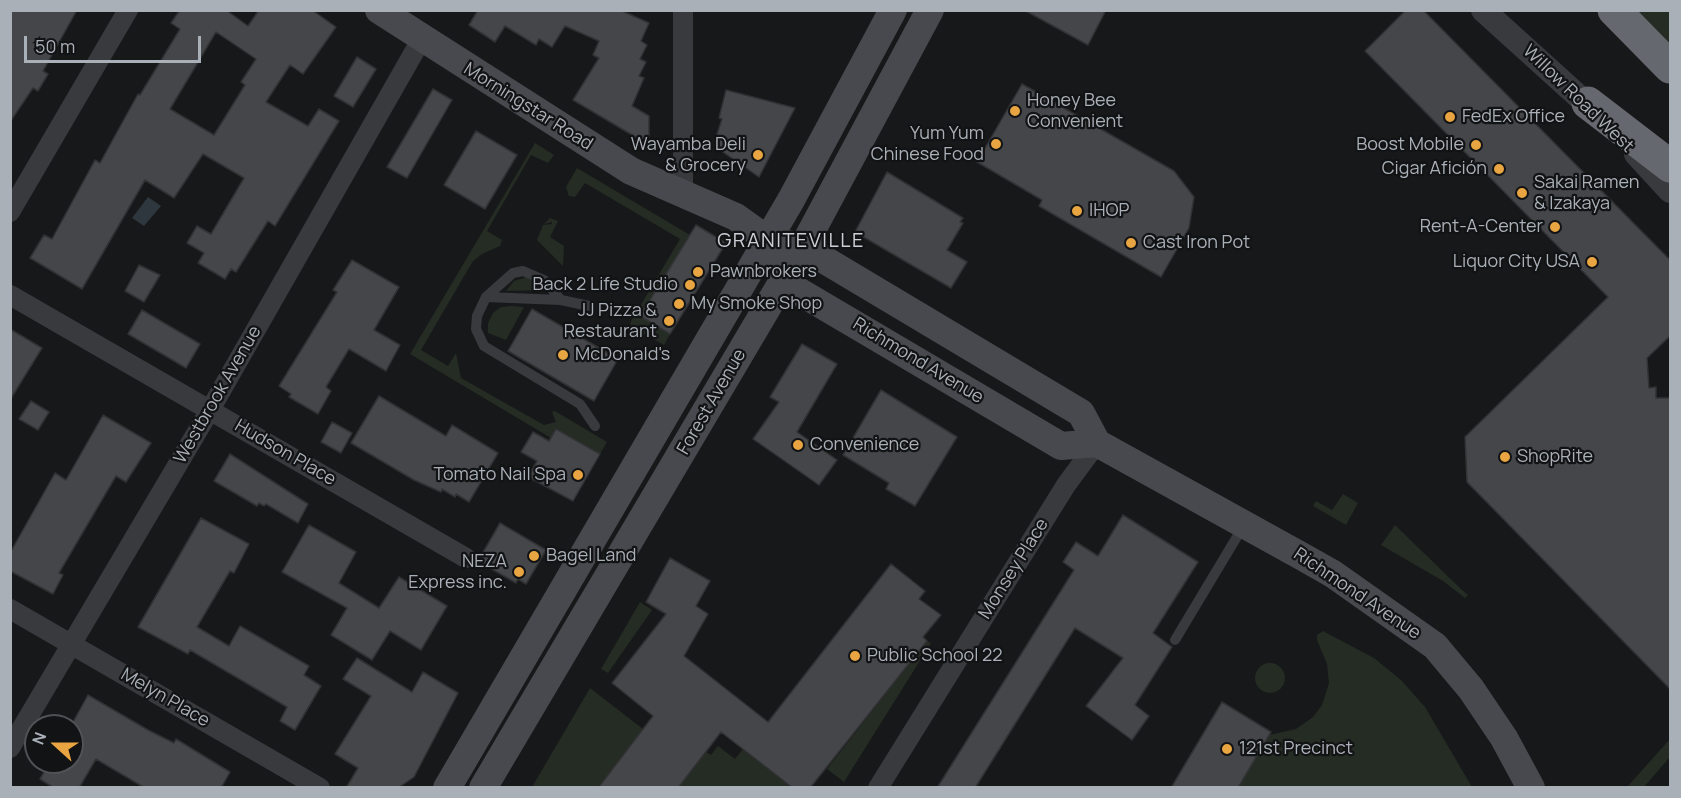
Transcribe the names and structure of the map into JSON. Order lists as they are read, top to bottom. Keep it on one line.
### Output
{"streets":{"main road":["Morningstar Road","Richmond Avenue","Forest Avenue"],"street":["Willow Road West","Westbrook Avenue","Hudson Place","Monsey Place","Melyn Place"]},"crossings":[["Morningstar Road","Richmond Avenue"],["Morningstar Road","Westbrook Avenue"],["Richmond Avenue","Forest Avenue"],["Richmond Avenue","Monsey Place"],["Westbrook Avenue","Hudson Place"],["Westbrook Avenue","Melyn Place"]],"districts":["GRANITEVILLE"],"places":["Honey Bee Convenient","FedEx Office","Yum Yum Chinese Food","Boost Mobile","Wayamba Deli & Grocery","Cigar Afición","Sakai Ramen & Izakaya","IHOP","Rent-A-Center","Cast Iron Pot","Liquor City USA","Pawnbrokers","Back 2 Life Studio","My Smoke Shop","JJ Pizza & Restaurant","McDonald's","Convenience","ShopRite","Tomato Nail Spa","Bagel Land","NEZA Express inc.","Public School 22","121st Precinct"],"scale_bar":"50 m","north":"left"}
